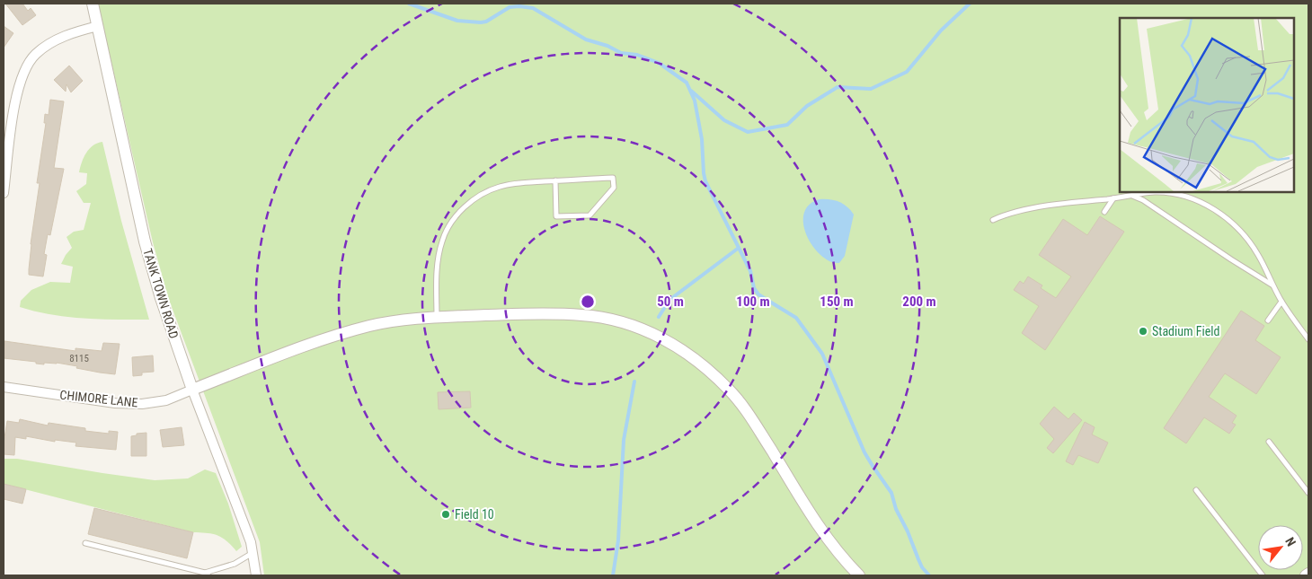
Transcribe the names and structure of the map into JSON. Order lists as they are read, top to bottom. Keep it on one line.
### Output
{"streets":{"street":["TANK TOWN ROAD","CHIMORE LANE"]},"crossings":[["TANK TOWN ROAD","CHIMORE LANE"]],"places":["Stadium Field","Field 10"],"house_numbers":["8115"],"north":"top right","rings":["50 m","100 m","150 m","200 m"]}
